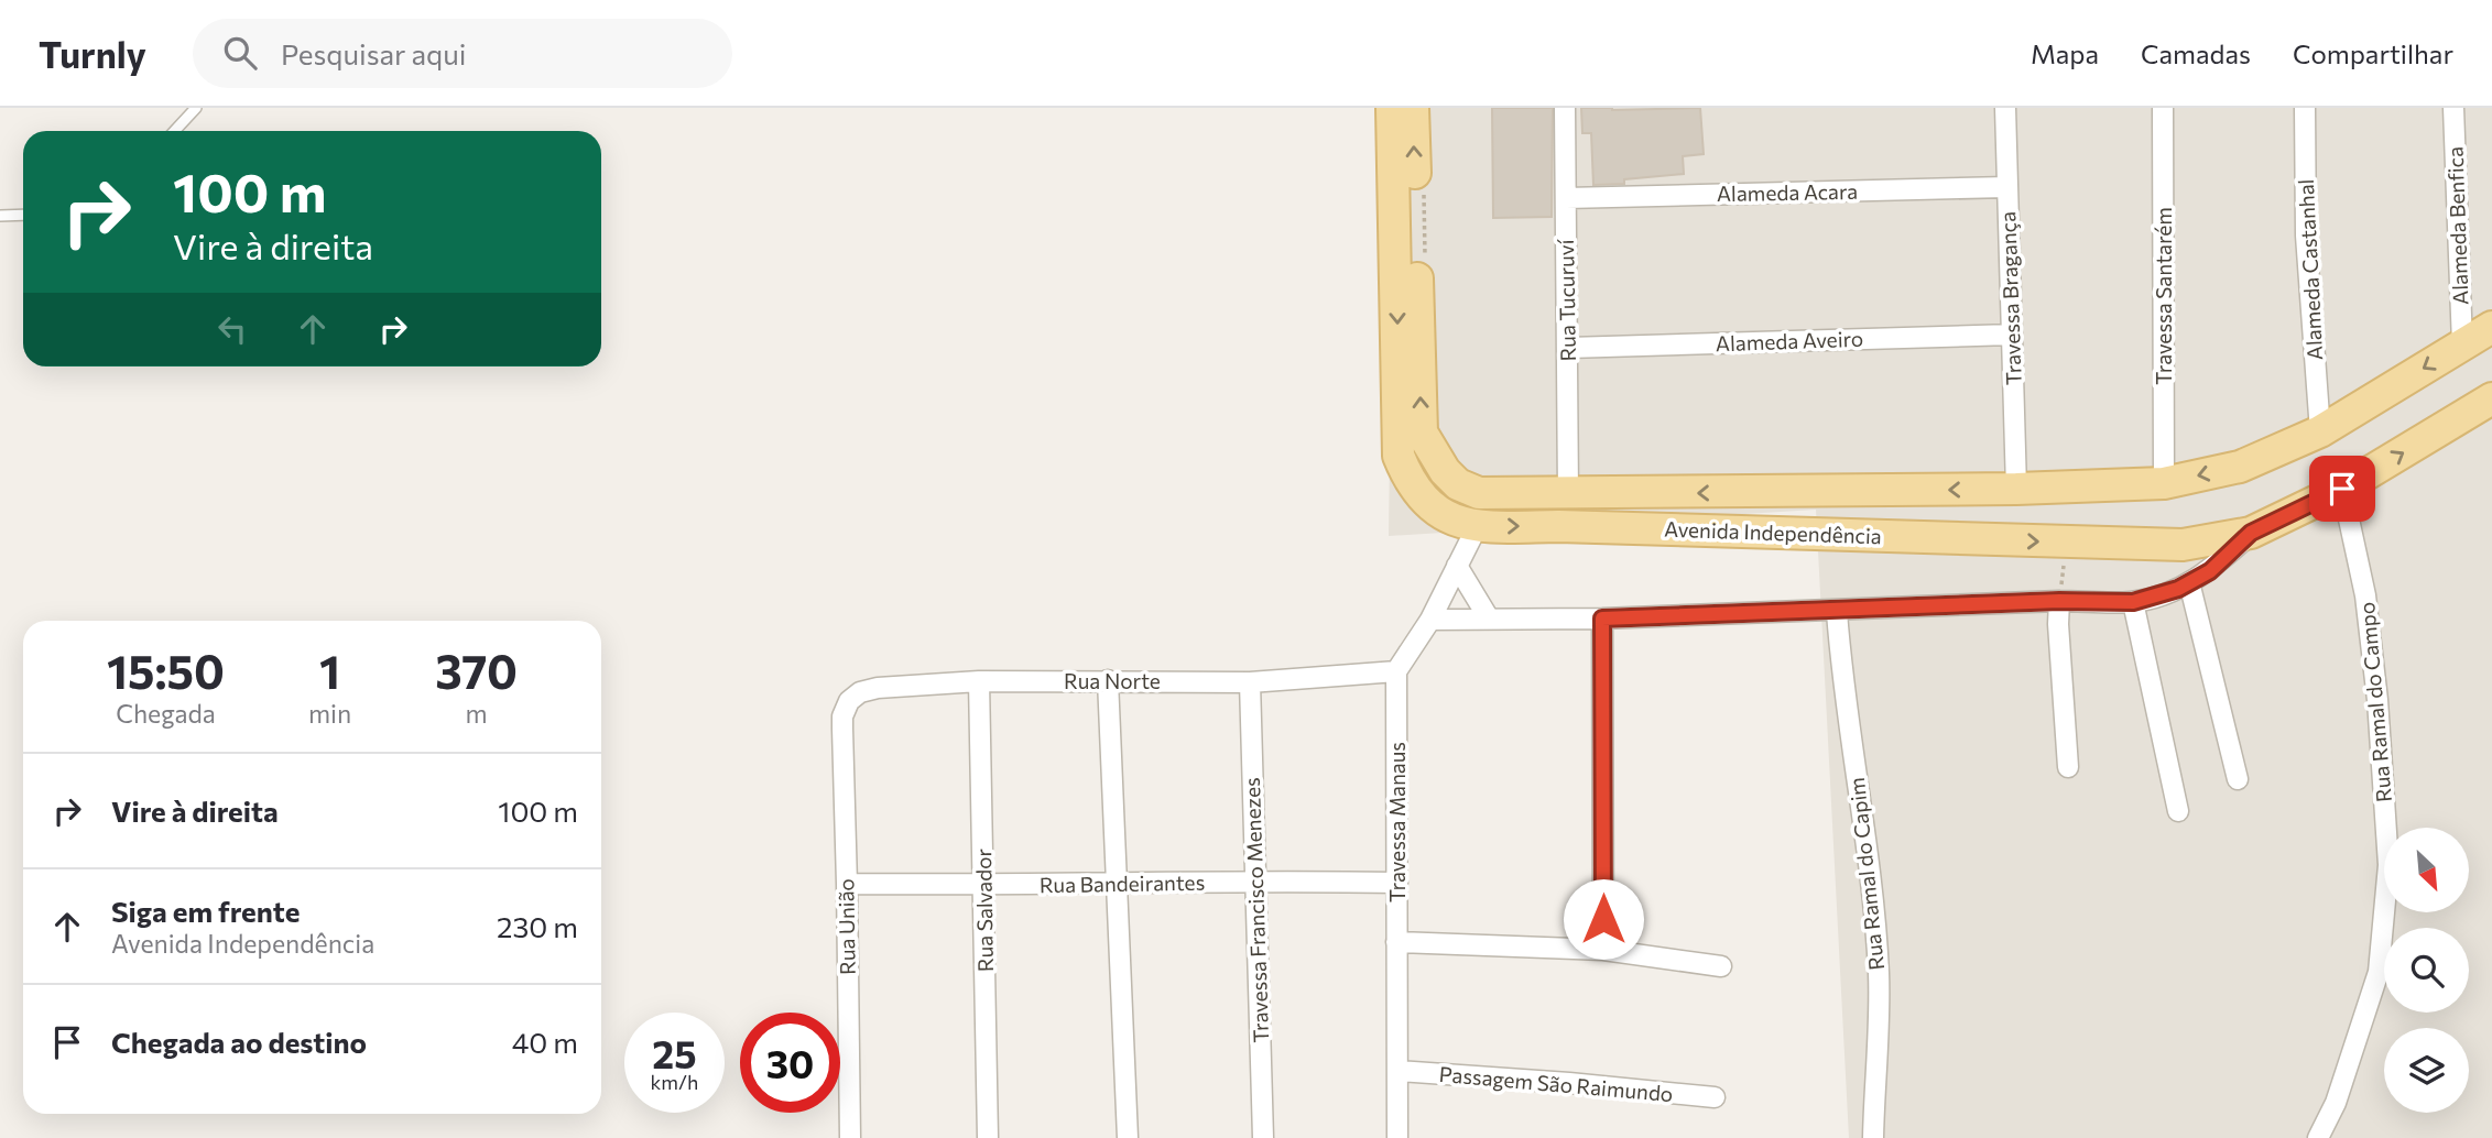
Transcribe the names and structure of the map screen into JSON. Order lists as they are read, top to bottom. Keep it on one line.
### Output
{"streets":{"main road":["Avenida Independência"],"street":["Alameda Acara","Alameda Benfica","Alameda Castanhal","Travessa Santarém","Travessa Bragança","Rua Tucuruví","Alameda Aveiro","Rua Norte","Rua Ramal do Campo","Travessa Manaus","Rua Ramal do Capim","Rua Bandeirantes","Rua Salvador","Travessa Francisco Menezes","Rua União","Passagem São Raimundo"]},"crossings":[["Alameda Acara","Travessa Bragança"],["Alameda Acara","Rua Tucuruví"],["Alameda Benfica","Avenida Independência"],["Alameda Castanhal","Avenida Independência"],["Travessa Santarém","Avenida Independência"],["Travessa Bragança","Alameda Aveiro"],["Travessa Bragança","Avenida Independência"],["Rua Tucuruví","Alameda Aveiro"],["Rua Tucuruví","Avenida Independência"],["Avenida Independência","Rua Ramal do Campo"],["Rua Norte","Travessa Manaus"],["Rua Norte","Rua Salvador"],["Rua Norte","Travessa Francisco Menezes"],["Rua Norte","Rua União"],["Travessa Manaus","Rua Bandeirantes"],["Travessa Manaus","Passagem São Raimundo"],["Rua Bandeirantes","Rua Salvador"],["Rua Bandeirantes","Travessa Francisco Menezes"],["Rua Bandeirantes","Rua União"]],"north":"bottom right","page":{"header":"Turnly","search":"Pesquisar aqui","nav":["Mapa","Camadas","Compartilhar"],"turn":["100 m","Vire à direita"],"eta":["15:50","Chegada","1","min","370","m"],"list":[{"name":"Vire à direita","value":"100 m"},{"name":"Siga em frente","note":"Avenida Independência","value":"230 m"},{"name":"Chegada ao destino","value":"40 m"}],"speed":"25 km/h","limit":"30"}}
